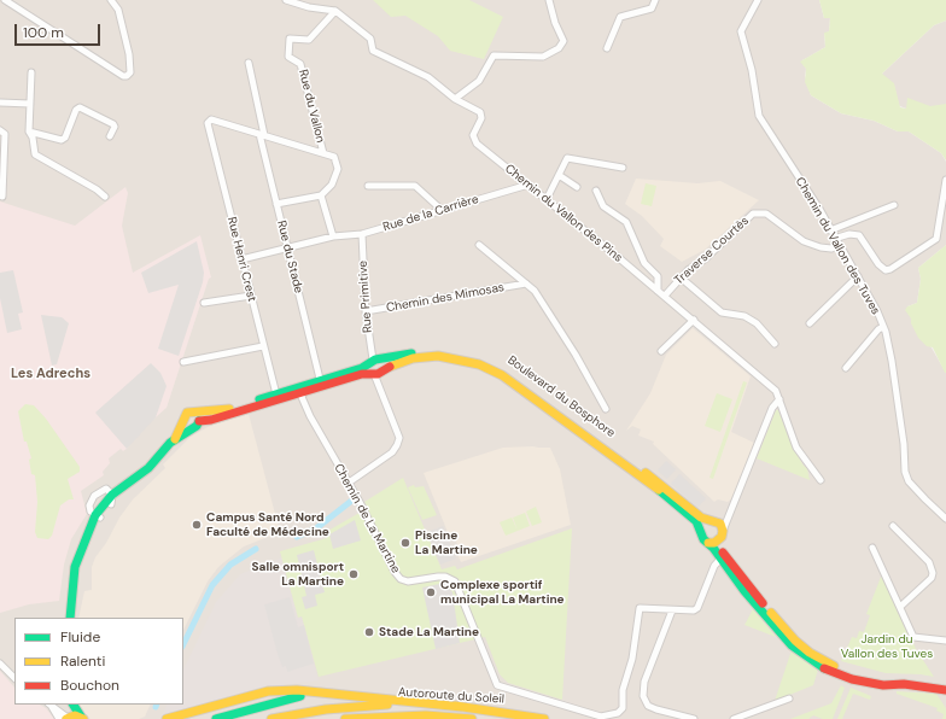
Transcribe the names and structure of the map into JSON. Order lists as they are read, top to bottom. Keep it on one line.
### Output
{"streets":{"main road":["Boulevard du Bosphore","Autoroute du Soleil"],"street":["Rue du Vallon","Rue de la Carrière","Chemin du Vallon des Pins","Chemin du Vallon des Tuves","Traverse Courtès","Rue du Stade","Rue Henri Crest","Rue Primitive","Chemin des Mimosas","Chemin de La Martine"]},"crossings":[["Rue du Vallon","Chemin du Vallon des Pins"],["Rue de la Carrière","Chemin du Vallon des Pins"],["Rue de la Carrière","Rue du Stade"],["Rue de la Carrière","Rue Henri Crest"],["Rue de la Carrière","Rue Primitive"],["Chemin du Vallon des Pins","Traverse Courtès"],["Chemin du Vallon des Tuves","Traverse Courtès"],["Rue du Stade","Rue Henri Crest"],["Rue Primitive","Chemin des Mimosas"],["Rue Primitive","Boulevard du Bosphore"],["Rue Primitive","Chemin de La Martine"]],"districts":["Les Adrechs"],"parks":["Jardin du Vallon des Tuves"],"places":["Campus Santé Nord Faculté de Médecine","Piscine La Martine","Salle omnisport La Martine","Complexe sportif municipal La Martine","Stade La Martine"],"legend":["Fluide","Ralenti","Bouchon"],"scale_bar":"100 m"}
